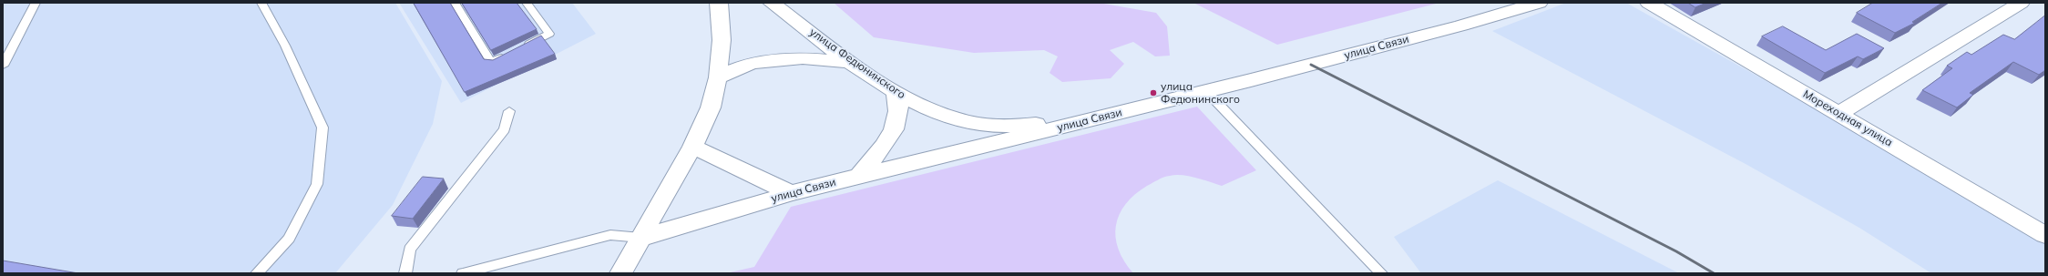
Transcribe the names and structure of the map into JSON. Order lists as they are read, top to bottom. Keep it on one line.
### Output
{"streets":{"main road":["улица Связи","улица Федюнинского","Мореходная улица"]},"crossings":[["улица Связи","улица Федюнинского"]],"places":["улица Федюнинского"]}
